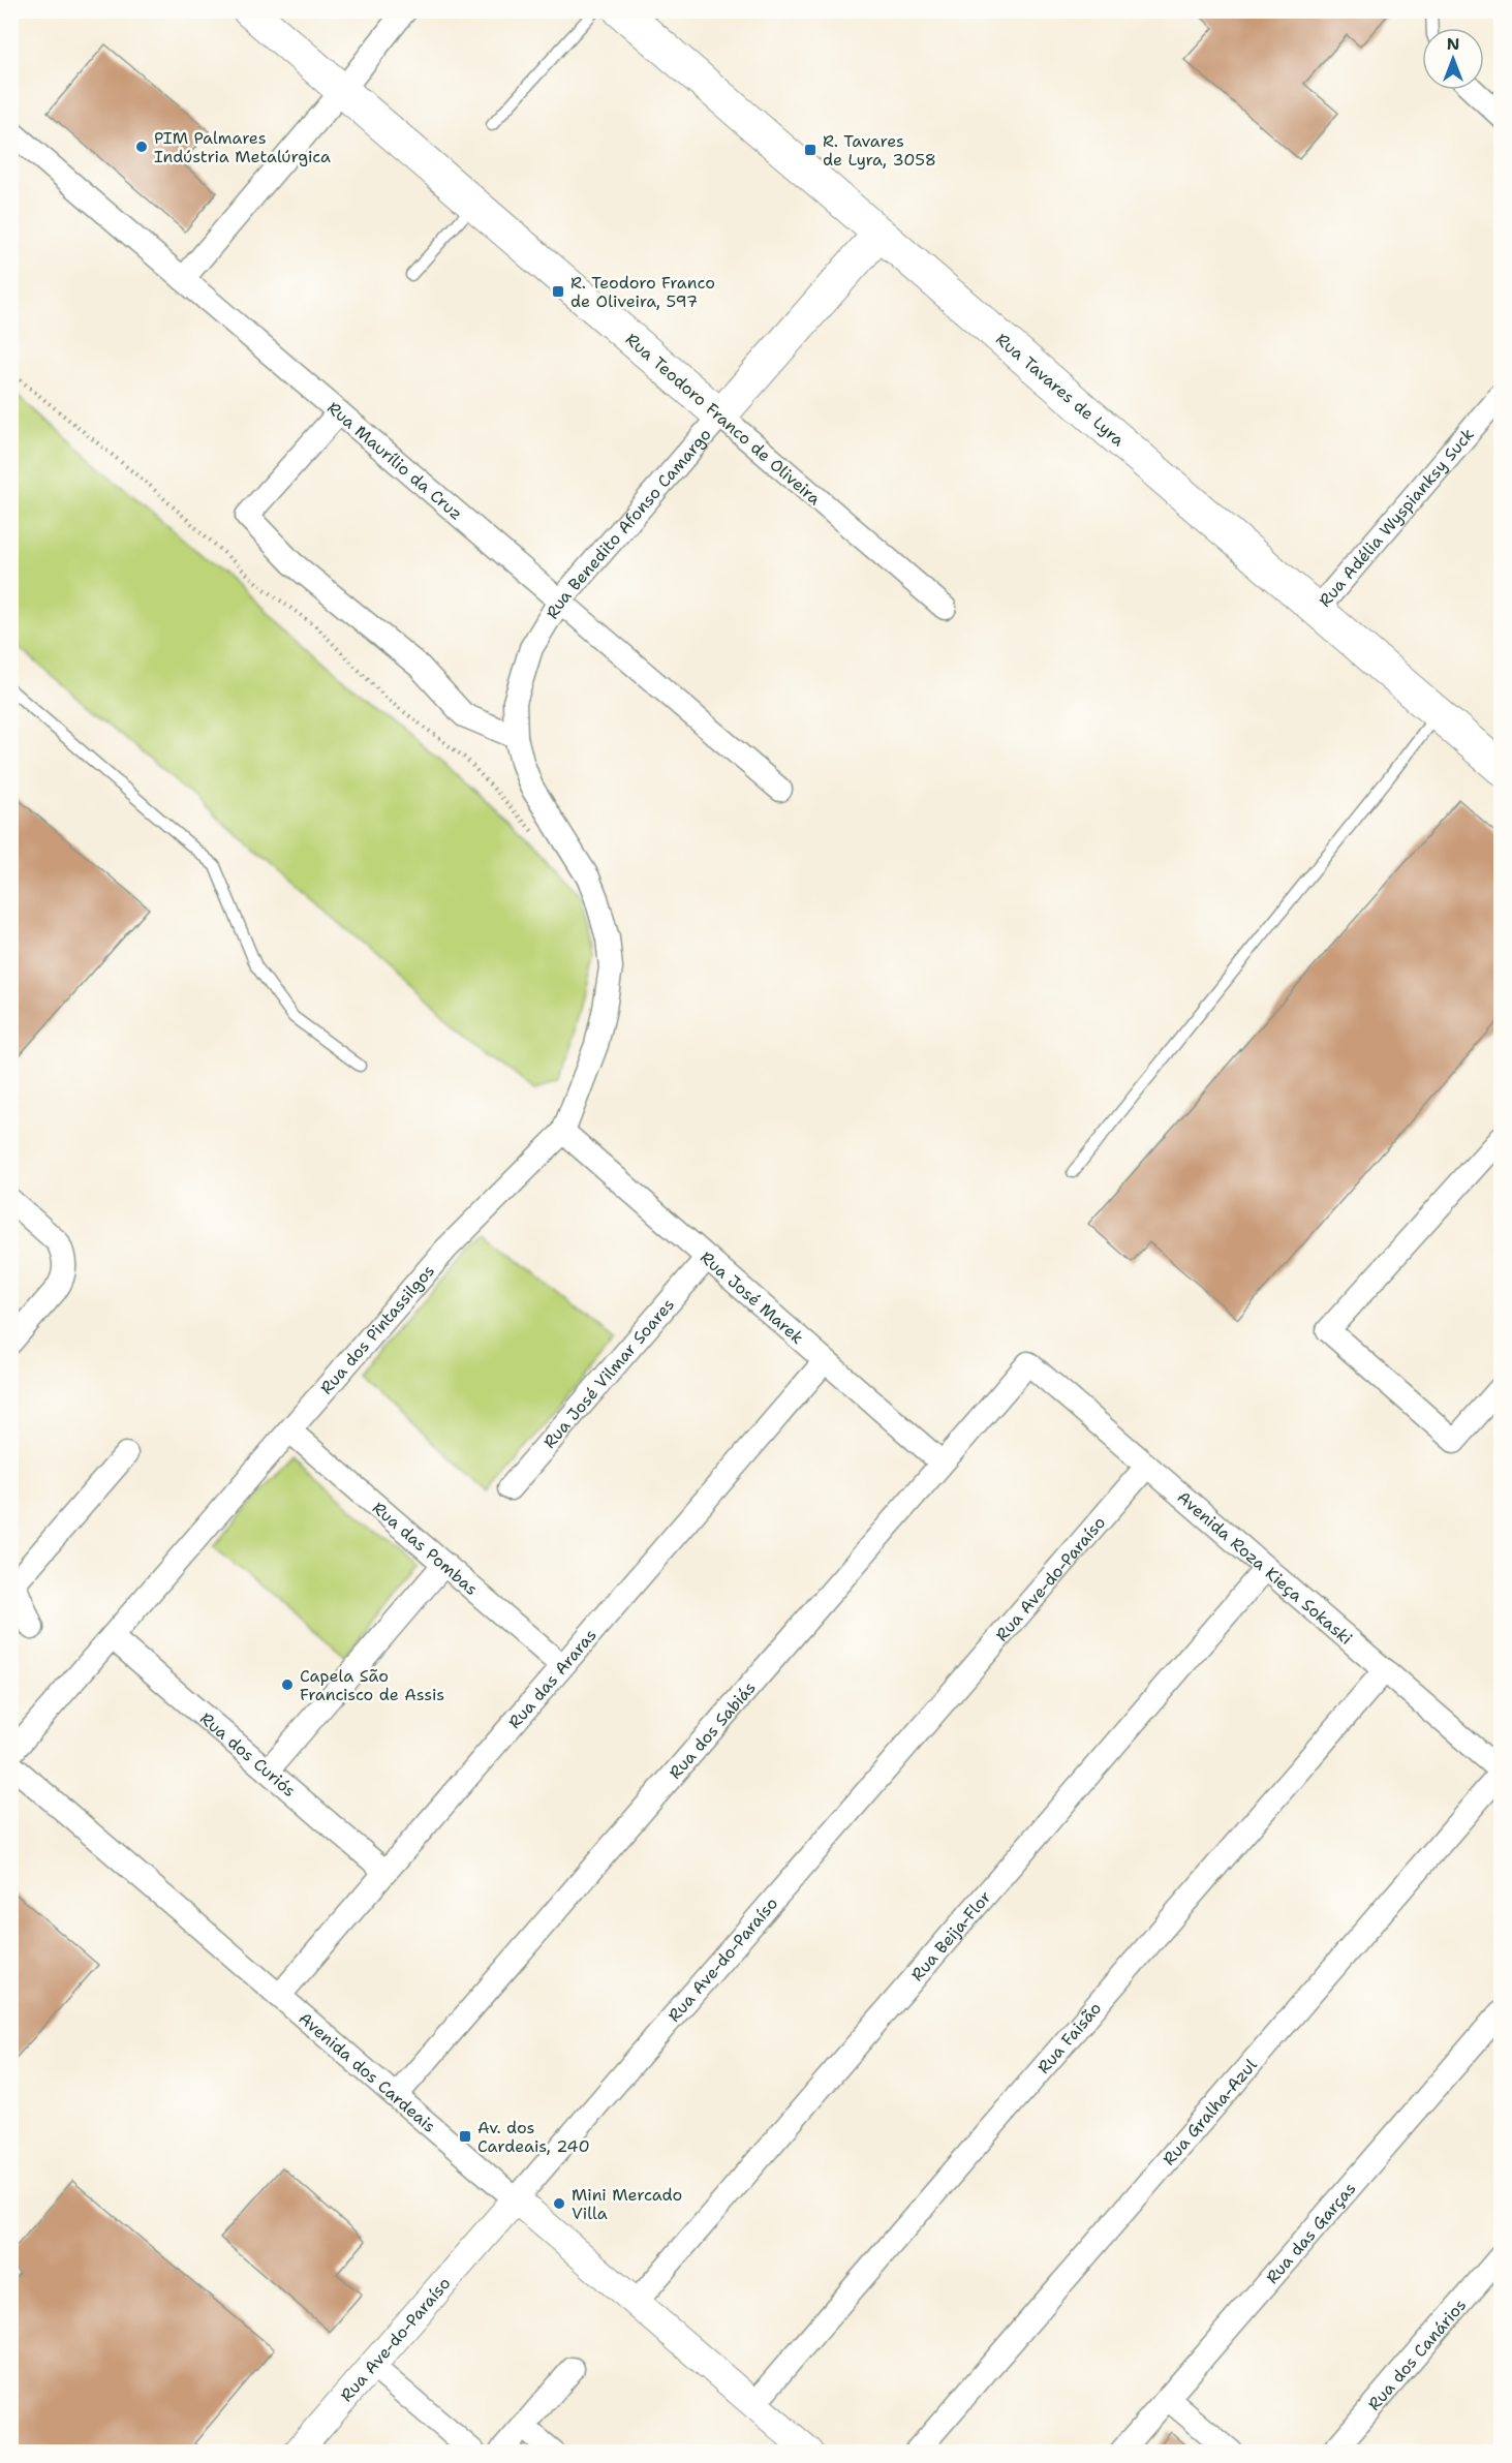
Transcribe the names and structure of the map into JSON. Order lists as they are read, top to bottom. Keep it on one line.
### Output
{"streets":{"main road":["Rua Tavares de Lyra","Rua Teodoro Franco de Oliveira","Rua Benedito Afonso Camargo"],"street":["Rua Maurílio da Cruz","Rua Adélia Wyspianksy Suck","Rua José Marek","Rua dos Pintassilgos","Rua José Vilmar Soares","Rua das Pombas","Avenida Roza Kieça Sokaski","Rua Ave-do-Paraíso","Rua das Araras","Rua dos Sabiás","Rua dos Curiós","Rua Beija-Flor","Rua Faisão","Avenida dos Cardeais","Rua Gralha-Azul","Rua das Garças","Rua dos Canários"]},"crossings":[["Rua Tavares de Lyra","Rua Adélia Wyspianksy Suck"],["Rua Tavares de Lyra","Rua Benedito Afonso Camargo"],["Rua Teodoro Franco de Oliveira","Rua Benedito Afonso Camargo"],["Rua Maurílio da Cruz","Rua Benedito Afonso Camargo"],["Rua Benedito Afonso Camargo","Rua dos Pintassilgos"],["Rua José Marek","Rua dos Pintassilgos"],["Rua José Marek","Rua José Vilmar Soares"],["Rua José Marek","Rua das Araras"],["Rua José Marek","Rua dos Sabiás"],["Rua dos Pintassilgos","Rua das Pombas"],["Rua dos Pintassilgos","Rua dos Curiós"],["Rua das Pombas","Rua das Araras"],["Avenida Roza Kieça Sokaski","Rua Ave-do-Paraíso"],["Avenida Roza Kieça Sokaski","Rua dos Sabiás"],["Avenida Roza Kieça Sokaski","Rua Beija-Flor"],["Avenida Roza Kieça Sokaski","Rua Faisão"],["Avenida Roza Kieça Sokaski","Rua Gralha-Azul"],["Rua Ave-do-Paraíso","Avenida dos Cardeais"],["Rua das Araras","Rua dos Curiós"],["Rua das Araras","Avenida dos Cardeais"],["Rua dos Sabiás","Avenida dos Cardeais"],["Rua Beija-Flor","Avenida dos Cardeais"],["Rua Faisão","Avenida dos Cardeais"]],"places":{"other":["PIM Palmares Indústria Metalúrgica","Capela São Francisco de Assis","Mini Mercado Villa"],"transit":["R. Tavares de Lyra, 3058","R. Teodoro Franco de Oliveira, 597","Av. dos Cardeais, 240"]},"north":"top"}
